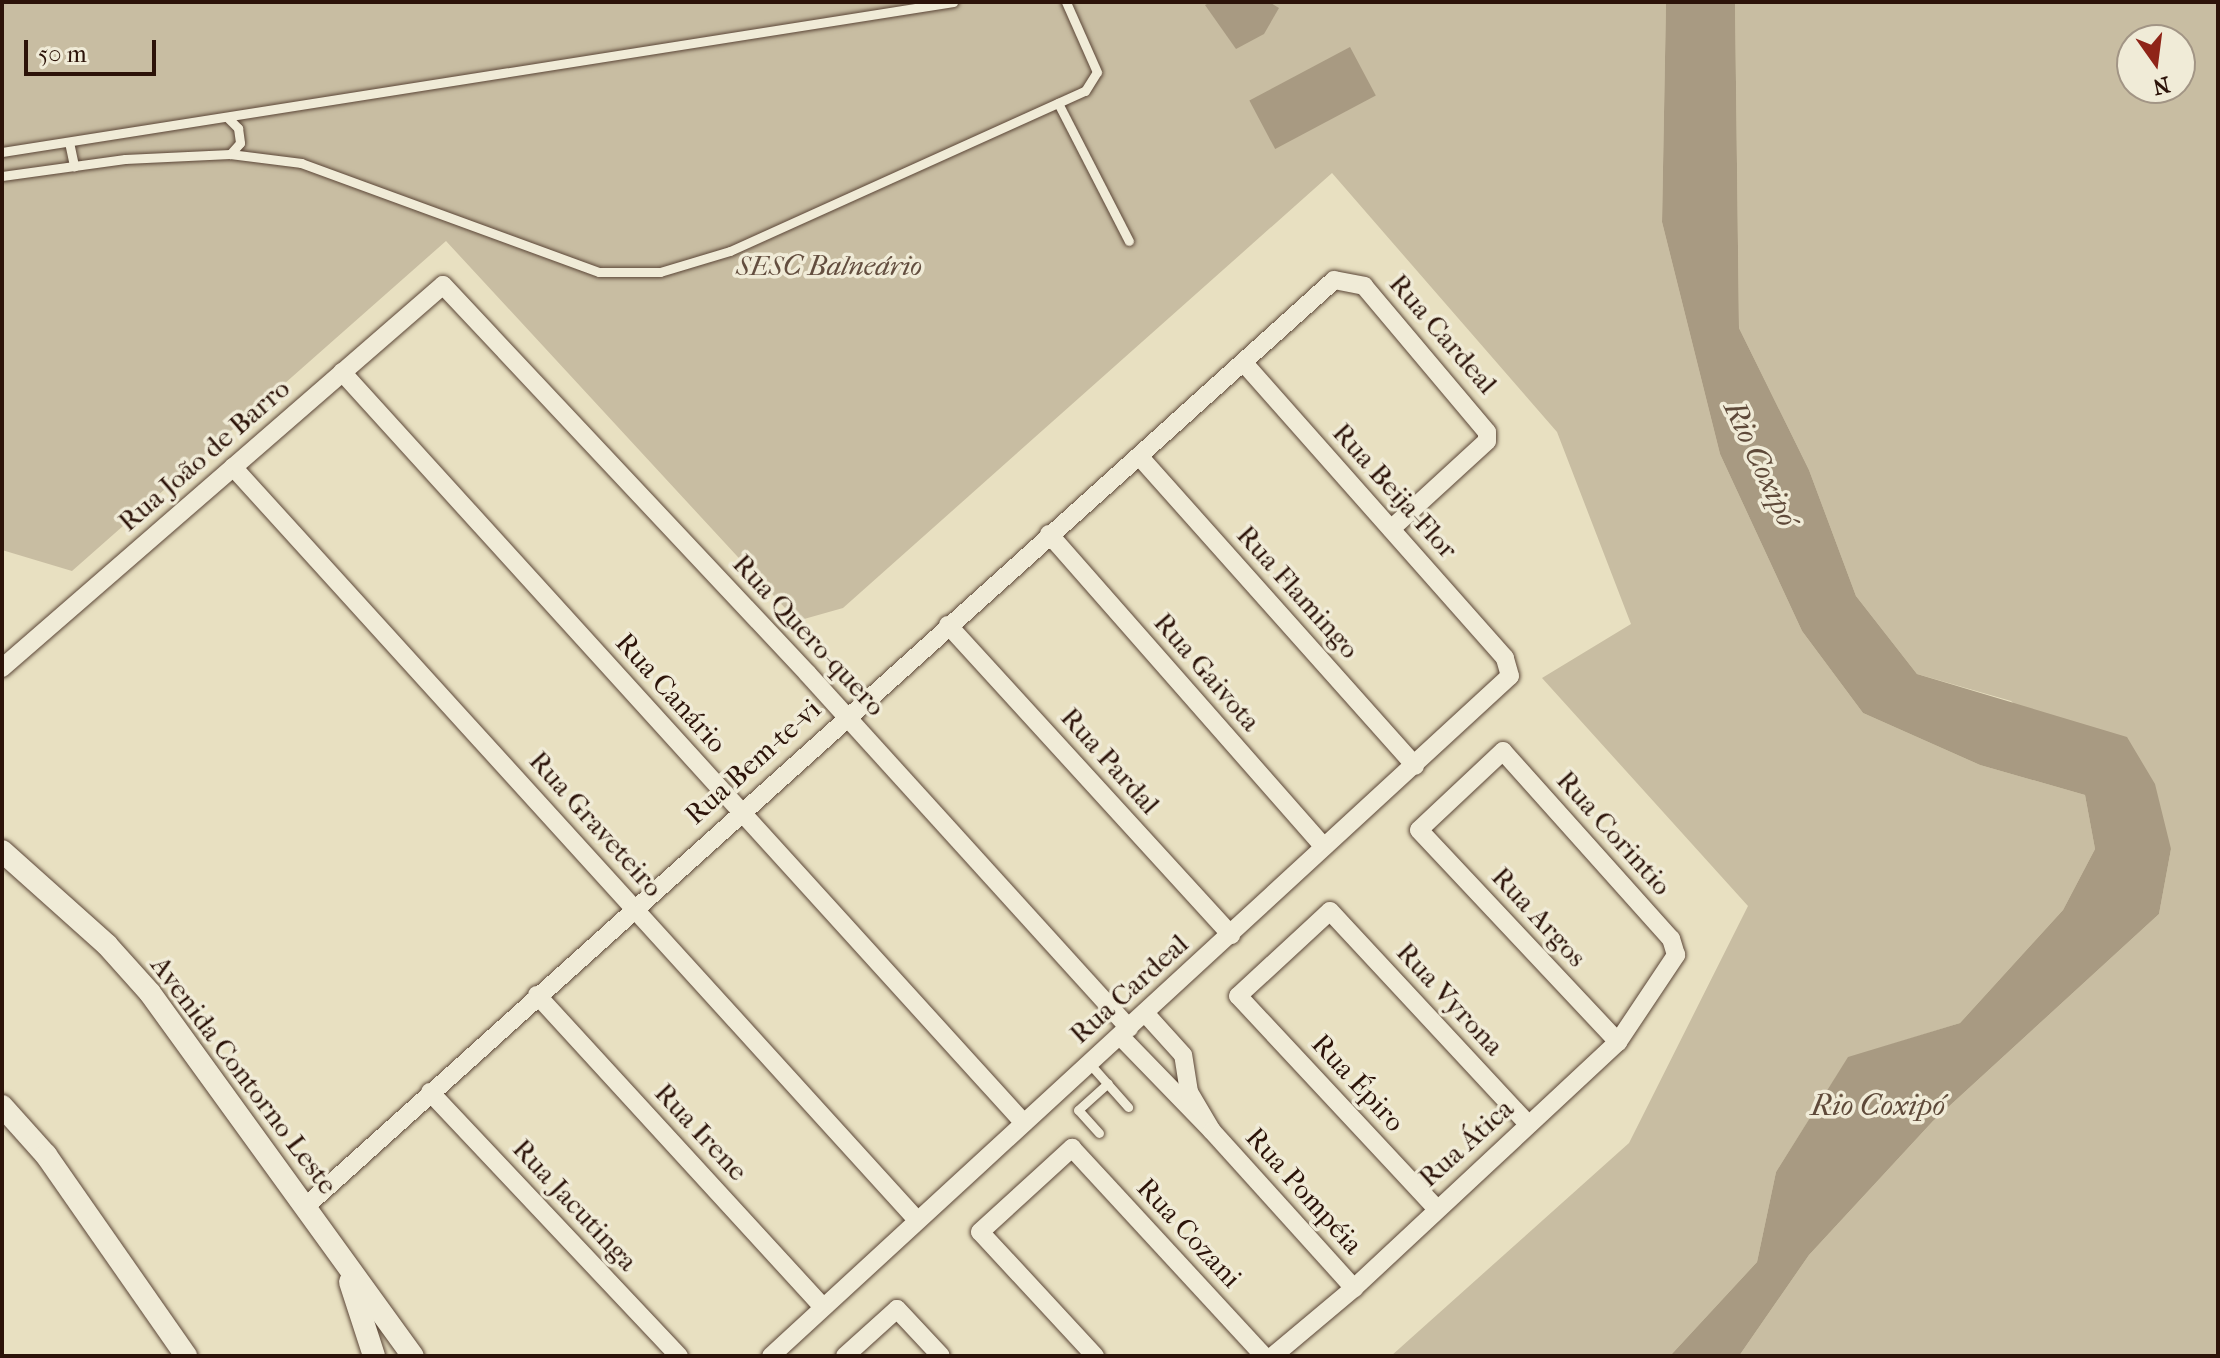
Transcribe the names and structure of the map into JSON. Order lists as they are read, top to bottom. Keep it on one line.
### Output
{"streets":{"street":["Rua Cardeal","Rua João de Barro","Rua Beija-Flor","Rua Flamingo","Rua Quero-quero","Rua Gaivota","Rua Canário","Rua Pardal","Rua Bem-te-vi","Rua Graveteiro","Rua Corintio","Rua Argos","Rua Vyrona","Avenida Contorno Leste","Rua Épiro","Rua Irene","Rua Ática","Rua Pompéia","Rua Jacutinga","Rua Cozani"]},"crossings":[["Rua Cardeal","Rua Beija-Flor"],["Rua Cardeal","Rua Flamingo"],["Rua Cardeal","Rua Quero-quero"],["Rua Cardeal","Rua Gaivota"],["Rua Cardeal","Rua Canário"],["Rua Cardeal","Rua Pardal"],["Rua Cardeal","Rua Bem-te-vi"],["Rua Cardeal","Rua Graveteiro"],["Rua Cardeal","Rua Irene"],["Rua Cardeal","Rua Pompéia"],["Rua João de Barro","Rua Quero-quero"],["Rua João de Barro","Rua Canário"],["Rua João de Barro","Rua Graveteiro"],["Rua Beija-Flor","Rua Bem-te-vi"],["Rua Flamingo","Rua Bem-te-vi"],["Rua Quero-quero","Rua Bem-te-vi"],["Rua Quero-quero","Rua Pompéia"],["Rua Gaivota","Rua Bem-te-vi"],["Rua Canário","Rua Bem-te-vi"],["Rua Pardal","Rua Bem-te-vi"],["Rua Bem-te-vi","Rua Graveteiro"],["Rua Bem-te-vi","Avenida Contorno Leste"],["Rua Bem-te-vi","Rua Irene"],["Rua Bem-te-vi","Rua Jacutinga"],["Rua Corintio","Rua Argos"],["Rua Corintio","Rua Ática"],["Rua Argos","Rua Ática"],["Rua Vyrona","Rua Épiro"],["Rua Vyrona","Rua Ática"],["Rua Épiro","Rua Ática"],["Rua Ática","Rua Pompéia"]],"water":["Rio Coxipó"],"parks":["SESC Balneário"],"scale_bar":"50 m","north":"bottom"}
